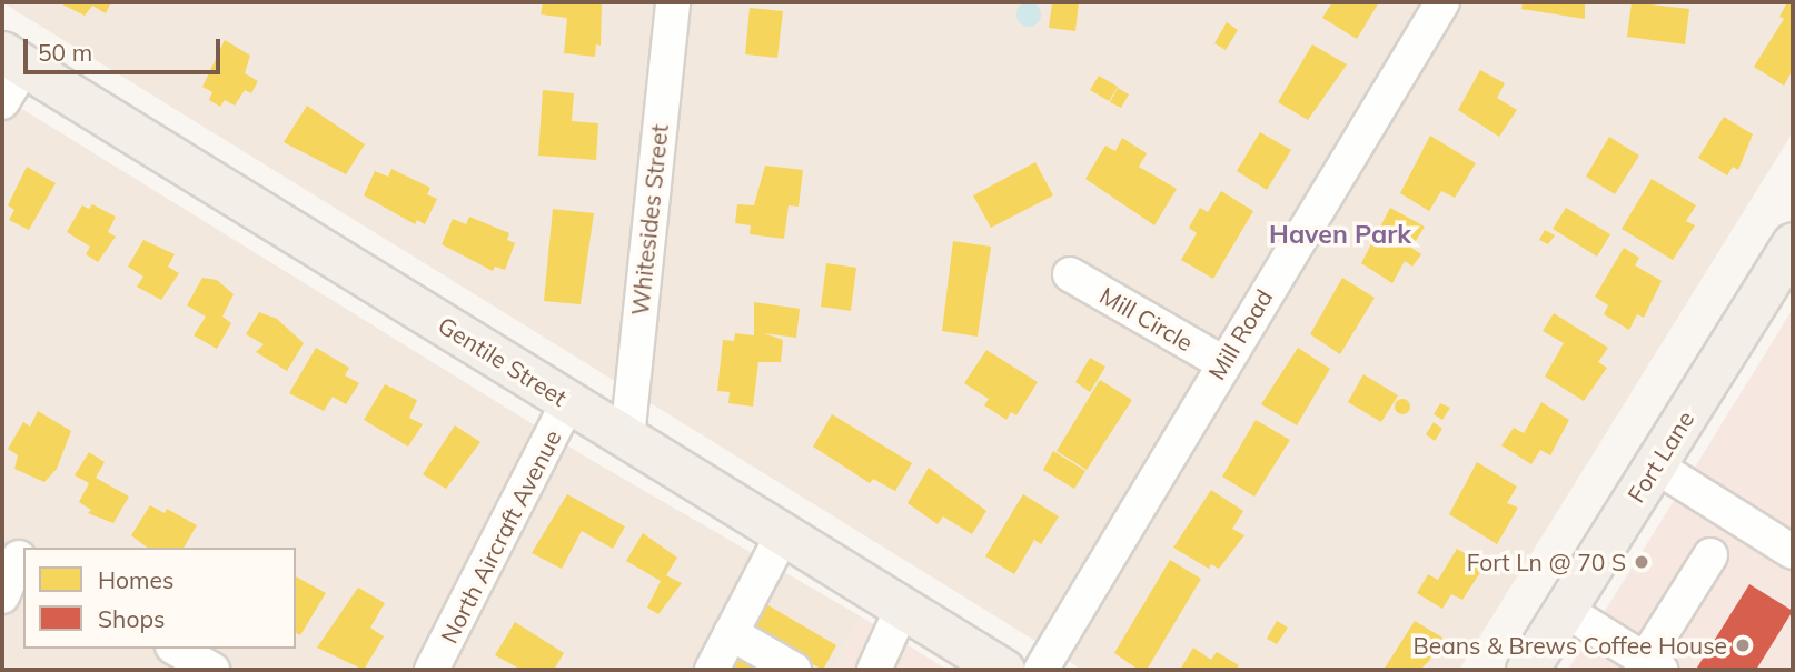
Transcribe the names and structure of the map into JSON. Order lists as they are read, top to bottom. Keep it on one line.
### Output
{"streets":{"main road":["Gentile Street","Fort Lane"],"street":["Whitesides Street","Mill Circle","Mill Road","North Aircraft Avenue"]},"crossings":[["Whitesides Street","Gentile Street"],["Mill Circle","Mill Road"],["Gentile Street","North Aircraft Avenue"]],"districts":["Haven Park"],"places":["Fort Ln @ 70 S","Beans & Brews Coffee House"],"legend":["Homes","Shops"],"scale_bar":"50 m"}
